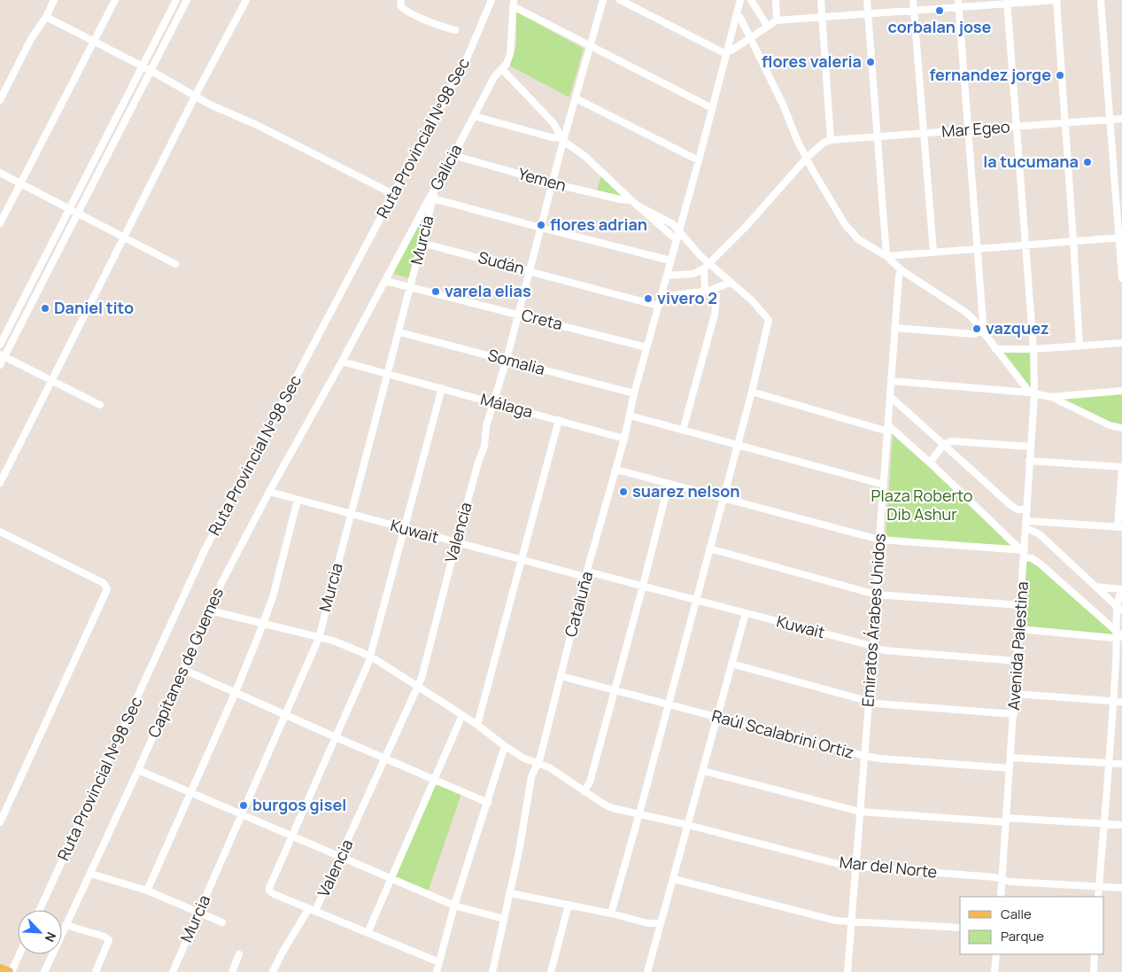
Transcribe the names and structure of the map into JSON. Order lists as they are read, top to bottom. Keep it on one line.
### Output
{"streets":{"street":["Mar Egeo","Ruta Provincial Nº98 Sec","Galicia","Yemen","Murcia","Sudán","Creta","Somalia","Málaga","Kuwait","Valencia","Cataluña","Emiratos Árabes Unidos","Avenida Palestina","Capitanes de Guemes","Raúl Scalabrini Ortiz","Mar del Norte"]},"crossings":[["Mar Egeo","Avenida Palestina"],["Galicia","Yemen"],["Galicia","Murcia"],["Galicia","Creta"],["Galicia","Málaga"],["Galicia","Capitanes de Guemes"],["Yemen","Valencia"],["Murcia","Sudán"],["Murcia","Creta"],["Murcia","Somalia"],["Murcia","Málaga"],["Murcia","Kuwait"],["Murcia","Mar del Norte"],["Sudán","Valencia"],["Sudán","Cataluña"],["Creta","Valencia"],["Creta","Cataluña"],["Somalia","Valencia"],["Somalia","Cataluña"],["Málaga","Valencia"],["Málaga","Cataluña"],["Málaga","Capitanes de Guemes"],["Kuwait","Valencia"],["Kuwait","Cataluña"],["Kuwait","Emiratos Árabes Unidos"],["Kuwait","Avenida Palestina"],["Kuwait","Capitanes de Guemes"],["Valencia","Mar del Norte"],["Cataluña","Raúl Scalabrini Ortiz"],["Cataluña","Mar del Norte"],["Emiratos Árabes Unidos","Raúl Scalabrini Ortiz"],["Emiratos Árabes Unidos","Mar del Norte"],["Avenida Palestina","Raúl Scalabrini Ortiz"],["Avenida Palestina","Mar del Norte"],["Capitanes de Guemes","Mar del Norte"]],"parks":["Plaza Roberto Dib Ashur"],"places":["corbalan jose","flores valeria","fernandez jorge","la tucumana","flores adrian","varela elias","vivero 2","Daniel tito","vazquez","suarez nelson","burgos gisel"],"legend":["Calle","Parque"],"north":"bottom right"}
